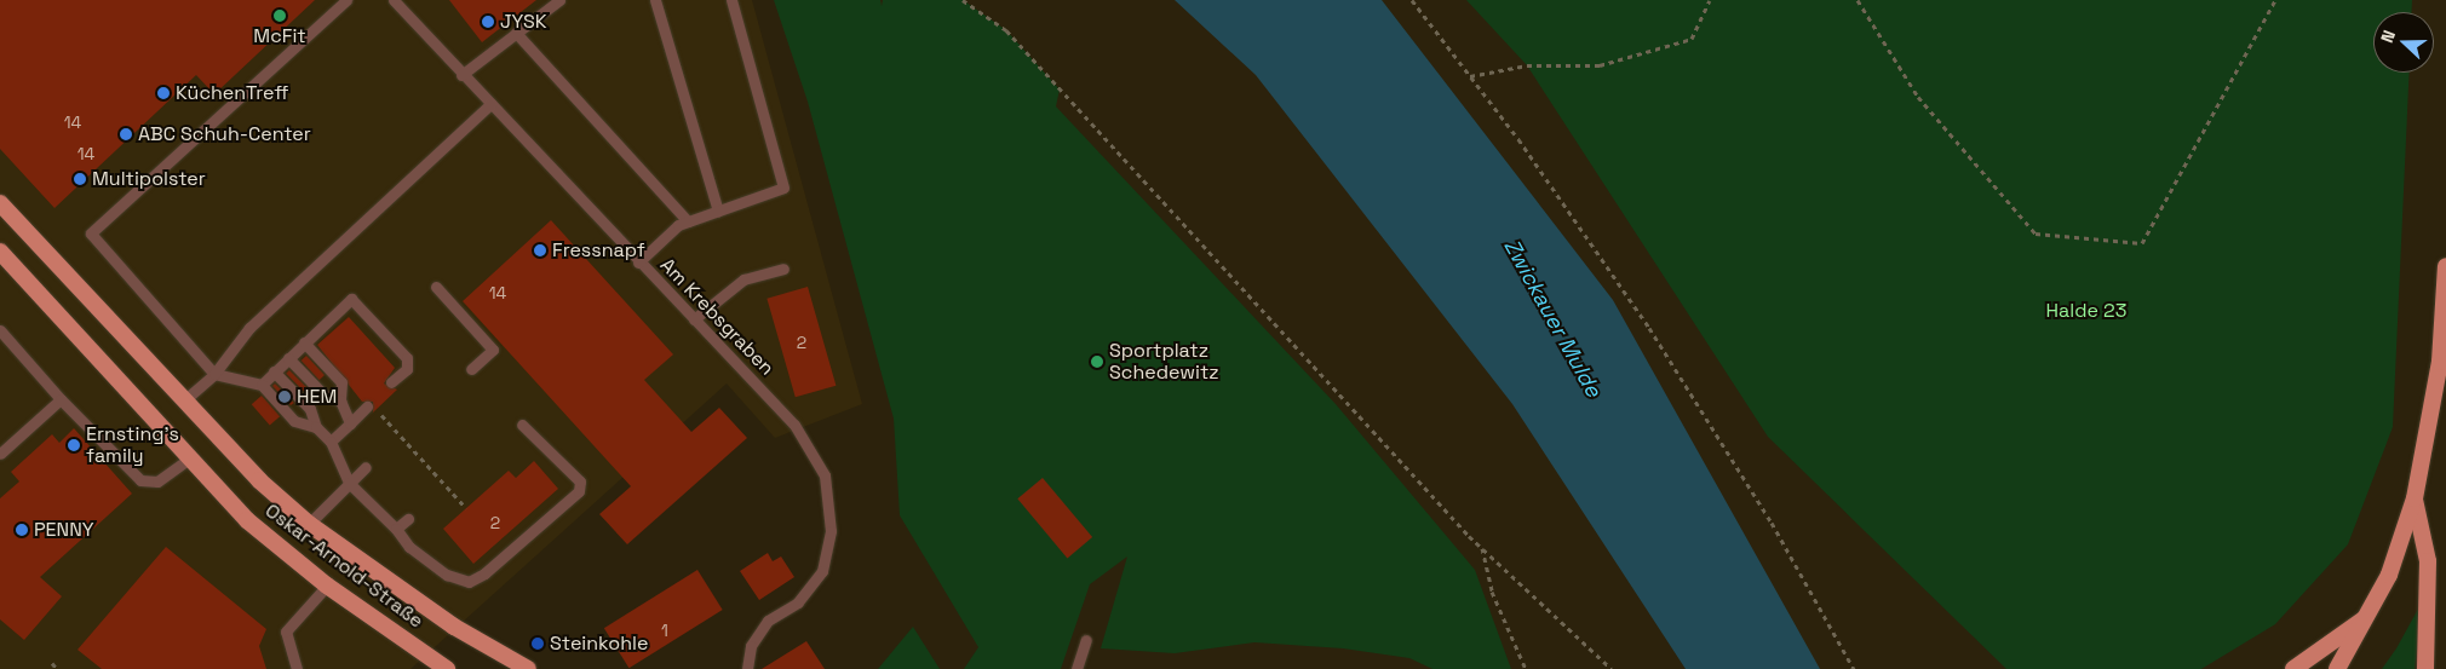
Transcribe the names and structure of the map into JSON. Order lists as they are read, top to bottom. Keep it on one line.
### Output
{"streets":{"main road":["Oskar-Arnold-Straße"],"lane":["Am Krebsgraben"]},"water":["Zwickauer Mulde"],"parks":["Halde 23"],"places":["McFit","JYSK","KüchenTreff","ABC Schuh-Center","Multipolster","Fressnapf","Sportplatz Schedewitz","HEM","Ernsting's family","PENNY","Steinkohle"],"house_numbers":["14","14","14","2","2","1"],"north":"left"}
